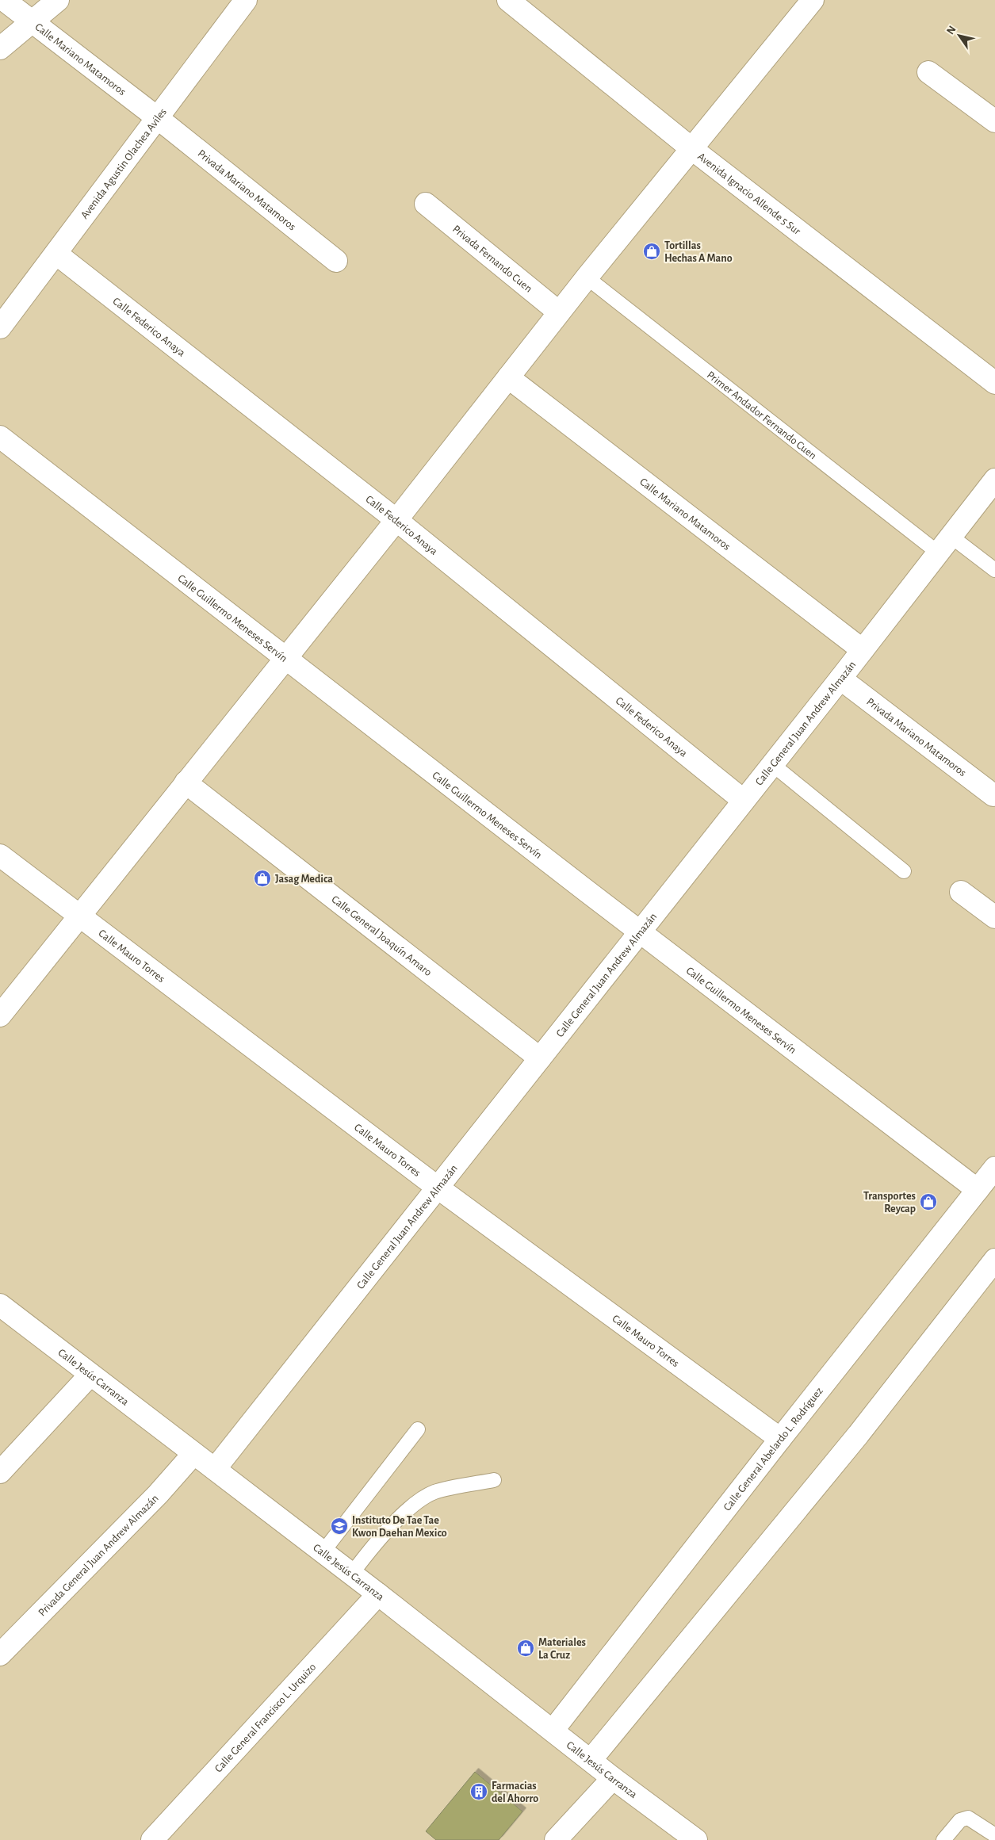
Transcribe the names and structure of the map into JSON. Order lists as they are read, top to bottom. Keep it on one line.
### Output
{"streets":{"street":["Calle Mariano Matamoros","Avenida Agustin Olachea Aviles","Privada Mariano Matamoros","Avenida Ignacio Allende 5 Sur","Privada Fernando Cuen","Calle Federico Anaya","Calle Guillermo Meneses Servín","Calle General Juan Andrew Almazán","Calle General Joaquín Amaro","Calle Mauro Torres","Calle Jesús Carranza","Calle General Abelardo L. Rodríguez","Privada General Juan Andrew Almazán","Calle General Francisco L. Urquizo"],"lane":["Primer Andador Fernando Cuen"]},"crossings":[["Calle Mariano Matamoros","Avenida Agustin Olachea Aviles"],["Calle Mariano Matamoros","Privada Mariano Matamoros"],["Calle Mariano Matamoros","Calle General Juan Andrew Almazán"],["Avenida Agustin Olachea Aviles","Privada Mariano Matamoros"],["Avenida Agustin Olachea Aviles","Calle Federico Anaya"],["Privada Mariano Matamoros","Calle General Juan Andrew Almazán"],["Calle Federico Anaya","Calle General Juan Andrew Almazán"],["Primer Andador Fernando Cuen","Calle General Juan Andrew Almazán"],["Calle Guillermo Meneses Servín","Calle General Juan Andrew Almazán"],["Calle Guillermo Meneses Servín","Calle General Abelardo L. Rodríguez"],["Calle General Juan Andrew Almazán","Calle General Joaquín Amaro"],["Calle General Juan Andrew Almazán","Calle Mauro Torres"],["Calle General Juan Andrew Almazán","Calle Jesús Carranza"],["Calle Mauro Torres","Calle General Abelardo L. Rodríguez"],["Calle Jesús Carranza","Calle General Abelardo L. Rodríguez"],["Calle Jesús Carranza","Privada General Juan Andrew Almazán"],["Calle Jesús Carranza","Calle General Francisco L. Urquizo"]],"places":{"shop":["Tortillas Hechas A Mano","Jasag Medica","Transportes Reycap","Materiales La Cruz"],"school or university":["Instituto De Tae Tae Kwon Daehan Mexico"],"building":["Farmacias del Ahorro"]},"north":"top left"}
